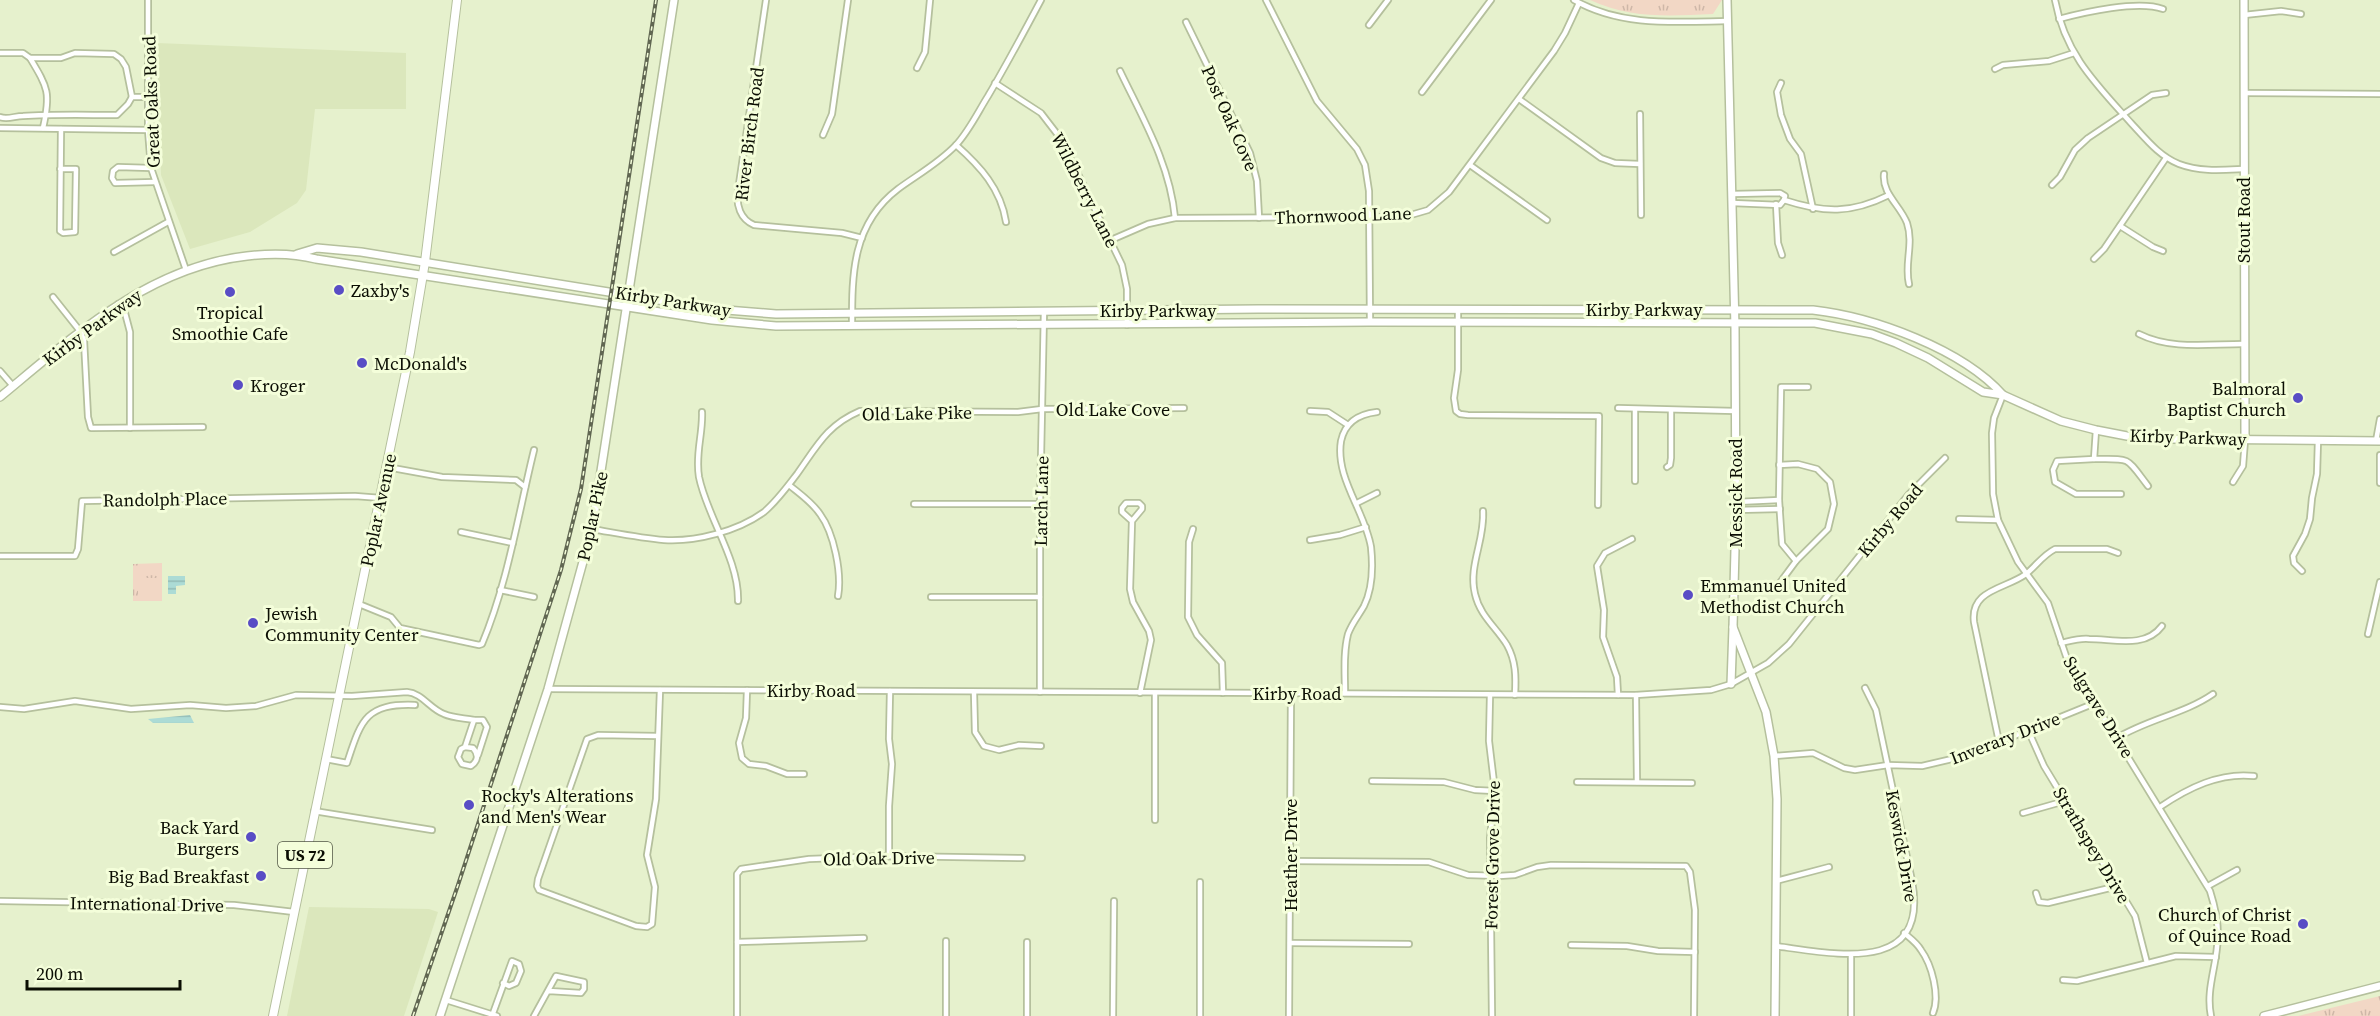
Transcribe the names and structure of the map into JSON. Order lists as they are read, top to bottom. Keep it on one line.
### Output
{"streets":{"main road":["Stout Road","Kirby Parkway","Messick Road","Poplar Avenue","Poplar Pike","US 72"],"street":["Great Oaks Road","Post Oak Cove","River Birch Road","Wildberry Lane","Thornwood Lane","Old Lake Cove","Old Lake Pike","Randolph Place","Larch Lane","Kirby Road","Sulgrave Drive","Inverary Drive","Strathspey Drive","Keswick Drive","Heather Drive","Forest Grove Drive","Old Oak Drive","International Drive"]},"crossings":[["Great Oaks Road","Kirby Parkway"],["Post Oak Cove","Thornwood Lane"],["Wildberry Lane","Thornwood Lane"],["Wildberry Lane","Kirby Parkway"],["Stout Road","Kirby Parkway"],["Kirby Parkway","Messick Road"],["Kirby Parkway","Larch Lane"],["Kirby Parkway","Poplar Avenue"],["Kirby Parkway","Poplar Pike"],["Kirby Parkway","Sulgrave Drive"],["Old Lake Cove","Old Lake Pike"],["Old Lake Cove","Larch Lane"],["Old Lake Pike","Larch Lane"],["Old Lake Pike","Poplar Pike"],["Messick Road","Kirby Road"],["Messick Road","Inverary Drive"],["Randolph Place","Poplar Avenue"],["Larch Lane","Kirby Road"],["Poplar Avenue","International Drive"],["Poplar Pike","Kirby Road"],["Kirby Road","Heather Drive"],["Kirby Road","Forest Grove Drive"],["Sulgrave Drive","Inverary Drive"],["Inverary Drive","Strathspey Drive"],["Inverary Drive","Keswick Drive"]],"places":["Zaxby's","Tropical Smoothie Cafe","McDonald's","Kroger","Balmoral Baptist Church","Emmanuel United Methodist Church","Jewish Community Center","Rocky's Alterations and Men's Wear","Back Yard Burgers","Big Bad Breakfast","Church of Christ of Quince Road"],"scale_bar":"200 m"}
